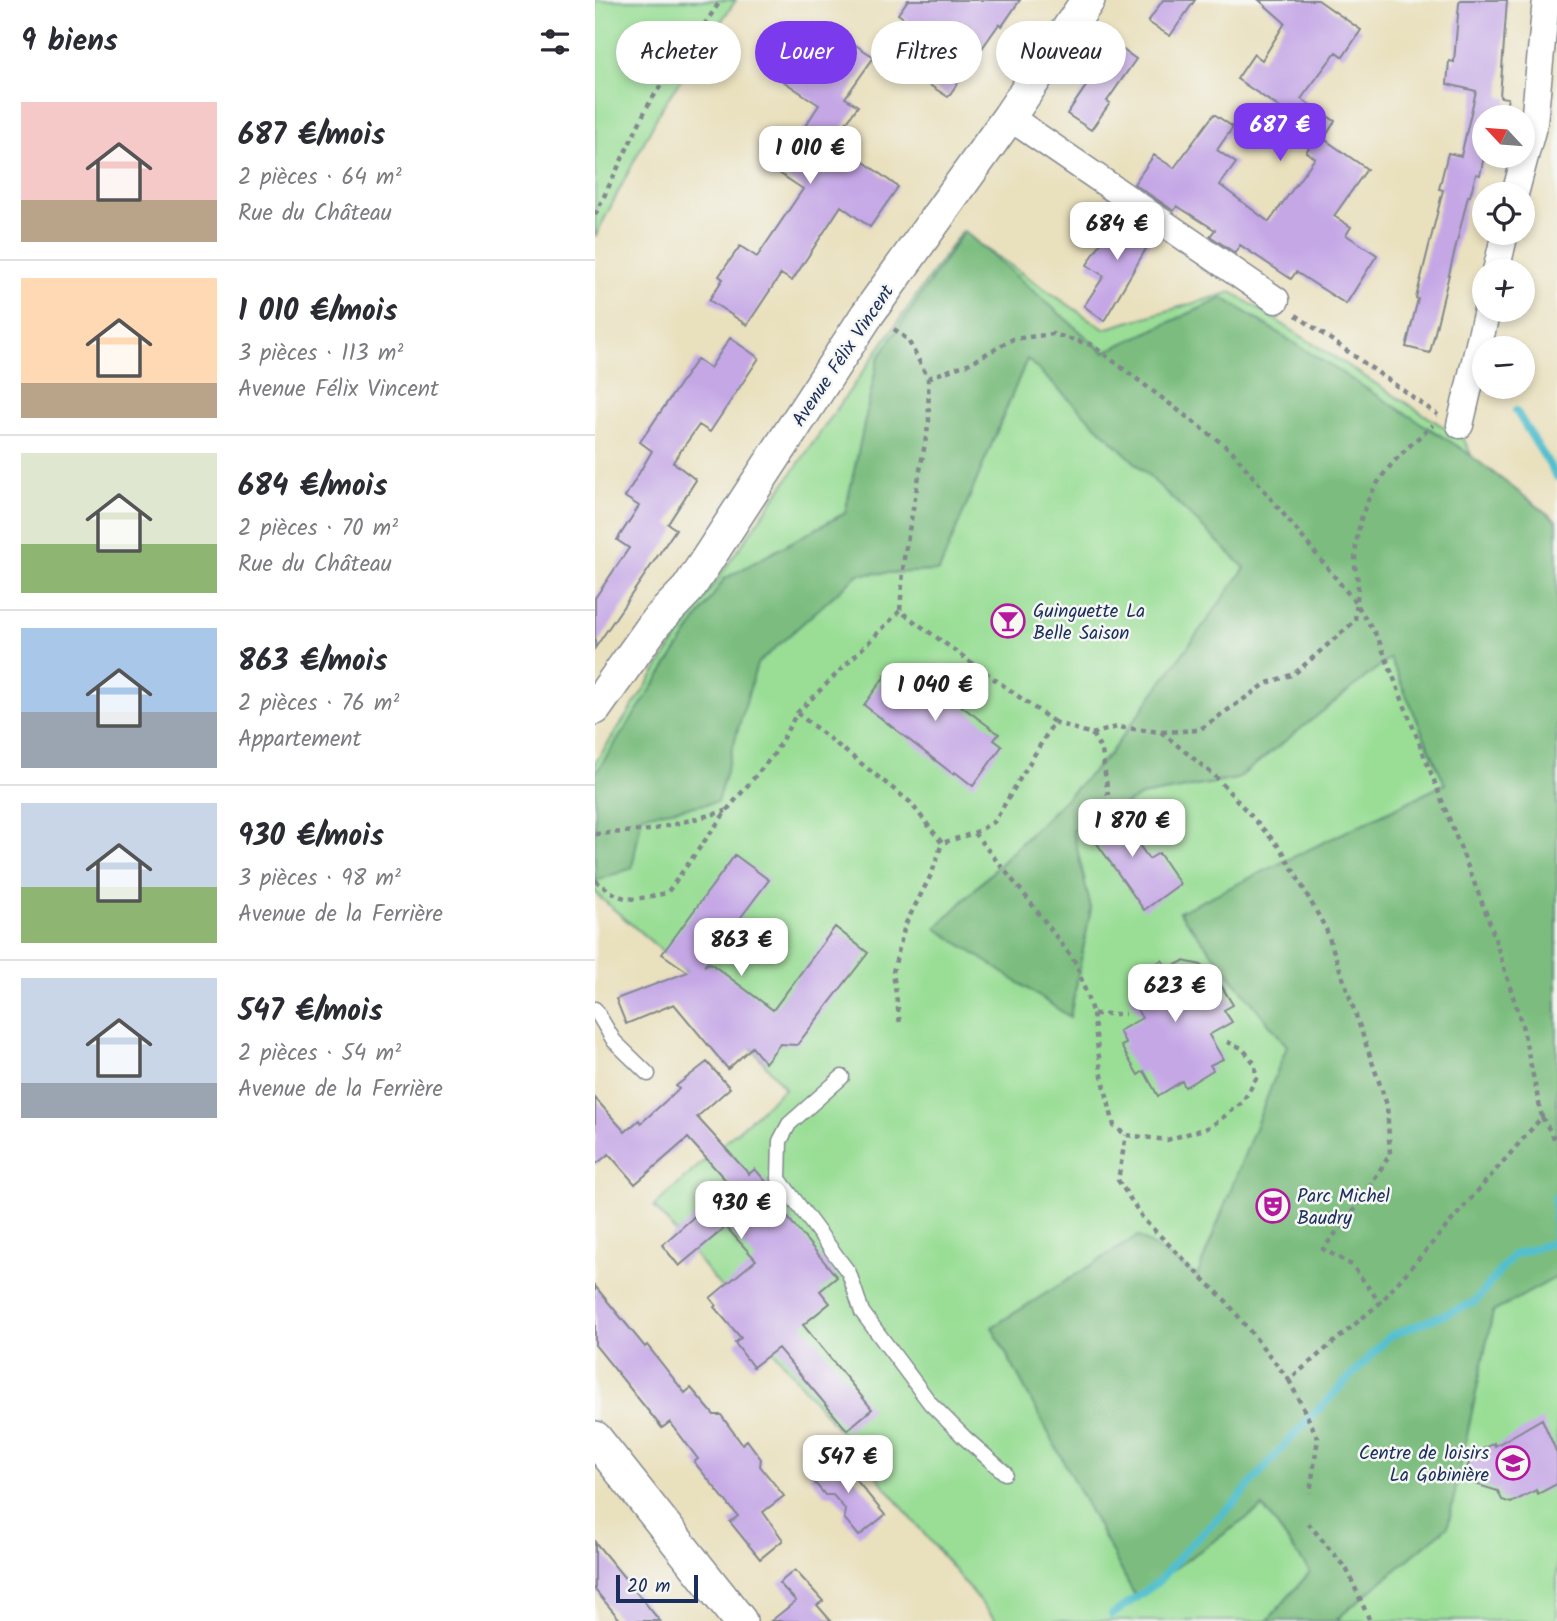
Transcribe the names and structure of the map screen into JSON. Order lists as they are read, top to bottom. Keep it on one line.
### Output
{"streets":{"street":["Avenue Félix Vincent"]},"places":{"bar":["Guinguette La Belle Saison"],"theatre":["Parc Michel Baudry"],"school or university":["Centre de loisirs La Gobinière"]},"scale_bar":"20 m","north":"top left","page":{"heading":"9 biens","chip":["Acheter","Louer","Filtres","Nouveau"],"list":[{"name":"687 €/mois","note":"2 pièces · 64 m² · Rue du Château"},{"name":"1 010 €/mois","note":"3 pièces · 113 m² · Avenue Félix Vincent"},{"name":"684 €/mois","note":"2 pièces · 70 m² · Rue du Château"},{"name":"863 €/mois","note":"2 pièces · 76 m² · Appartement"},{"name":"930 €/mois","note":"3 pièces · 98 m² · Avenue de la Ferrière"},{"name":"547 €/mois","note":"2 pièces · 54 m² · Avenue de la Ferrière"}],"price":["687 €","1 010 €","684 €","1 040 €","1 870 €","863 €","623 €","930 €","547 €"],"map_buttons":["+","−"],"scale":"20 m"}}
